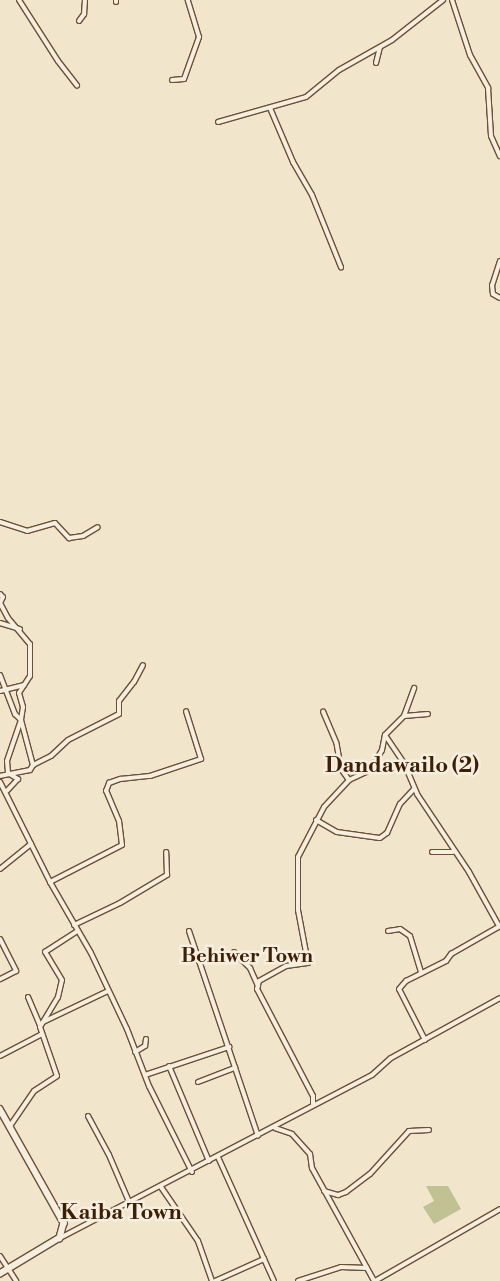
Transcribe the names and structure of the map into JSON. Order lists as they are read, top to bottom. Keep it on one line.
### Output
{"districts":["Dandawailo (2)","Behiwer Town","Kaiba Town"]}
